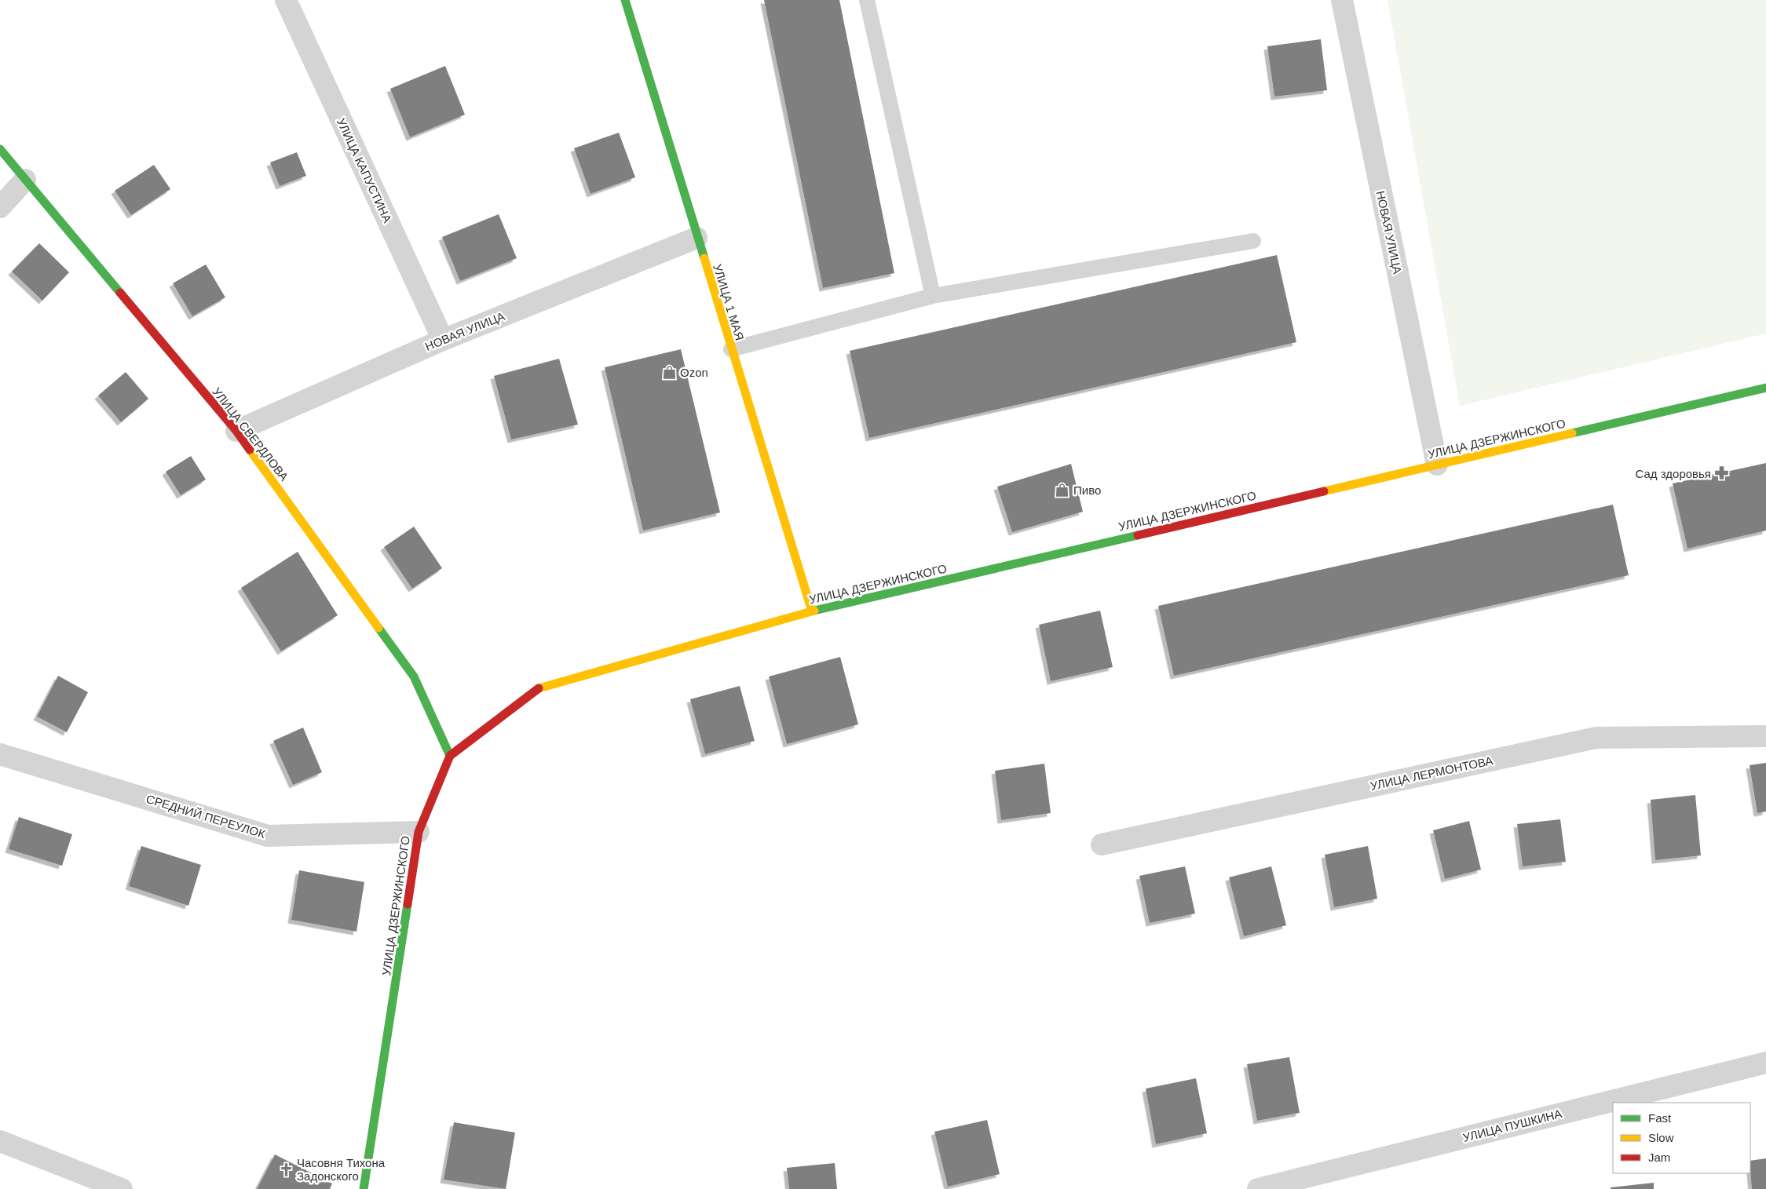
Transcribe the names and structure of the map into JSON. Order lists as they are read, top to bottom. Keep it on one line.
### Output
{"streets":{"main road":["УЛИЦА 1 МАЯ","УЛИЦА СВЕРДЛОВА","УЛИЦА ДЗЕРЖИНСКОГО"],"street":["УЛИЦА КАПУСТИНА","НОВАЯ УЛИЦА","УЛИЦА ЛЕРМОНТОВА","СРЕДНИЙ ПЕРЕУЛОК","УЛИЦА ПУШКИНА"]},"crossings":[["УЛИЦА КАПУСТИНА","НОВАЯ УЛИЦА"],["НОВАЯ УЛИЦА","УЛИЦА 1 МАЯ"],["НОВАЯ УЛИЦА","УЛИЦА СВЕРДЛОВА"],["НОВАЯ УЛИЦА","УЛИЦА ДЗЕРЖИНСКОГО"],["УЛИЦА 1 МАЯ","УЛИЦА ДЗЕРЖИНСКОГО"],["УЛИЦА СВЕРДЛОВА","УЛИЦА ДЗЕРЖИНСКОГО"],["УЛИЦА ДЗЕРЖИНСКОГО","СРЕДНИЙ ПЕРЕУЛОК"]],"places":{"shop":["Ozon","Пиво"],"pharmacy":["Сад здоровья"],"church":["Часовня Тихона Задонского"]},"legend":["Fast","Slow","Jam"]}
